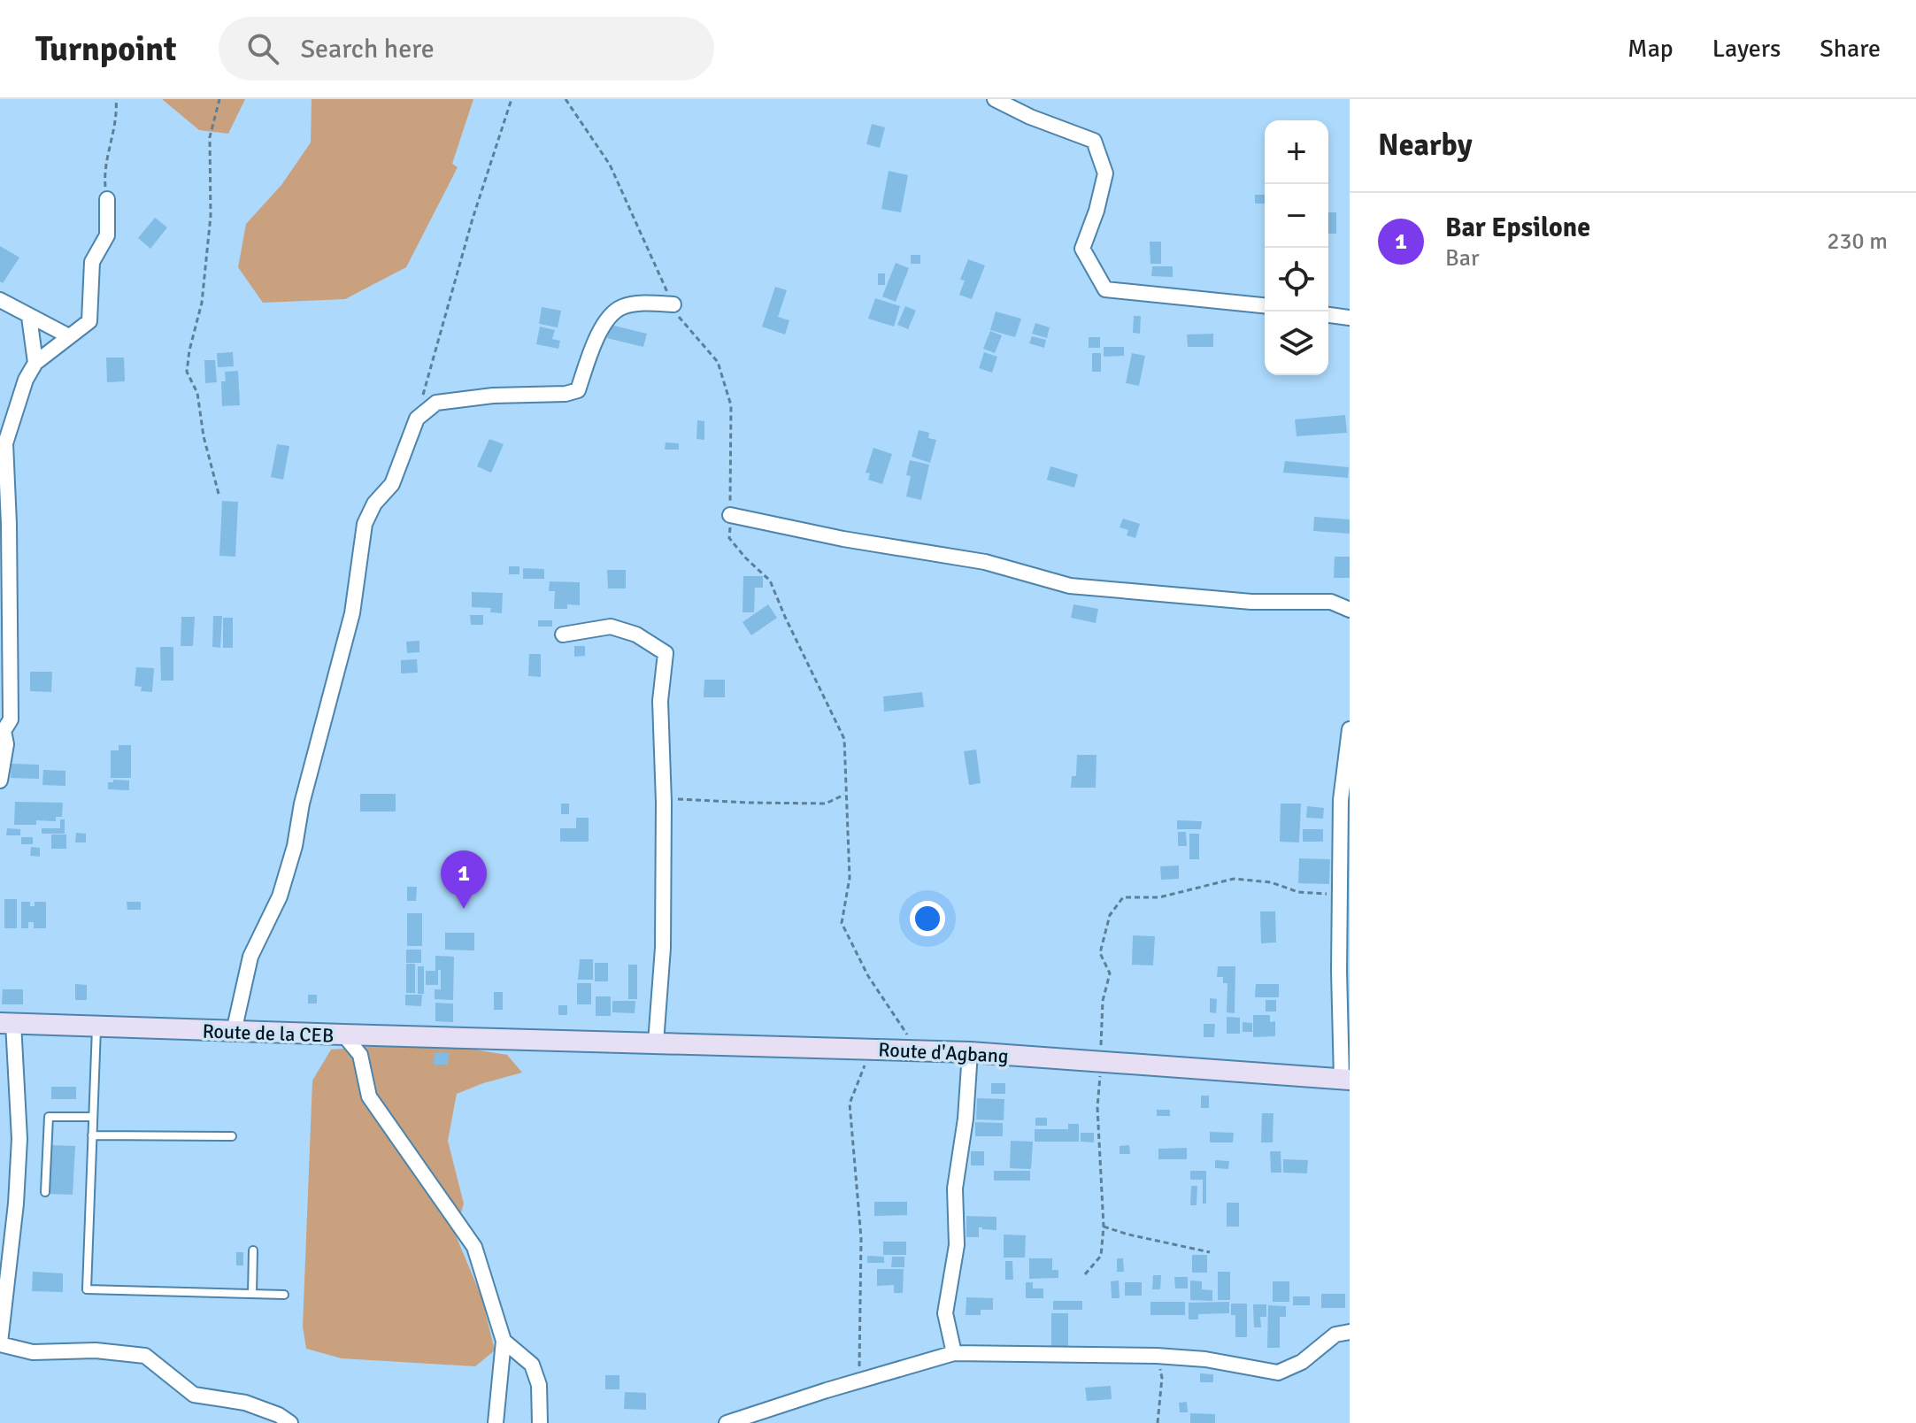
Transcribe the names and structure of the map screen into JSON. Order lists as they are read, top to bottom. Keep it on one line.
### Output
{"streets":{"main road":["Route de la CEB","Route d'Agbang"]},"crossings":[["Route de la CEB","Route d'Agbang"]],"page":{"header":"Turnpoint","search":"Search here","nav":["Map","Layers","Share"],"heading":"Nearby","map_buttons":["+","−"],"list":[{"mark":"1","name":"Bar Epsilone","note":"Bar","value":"230 m"}],"pins":"1"}}
